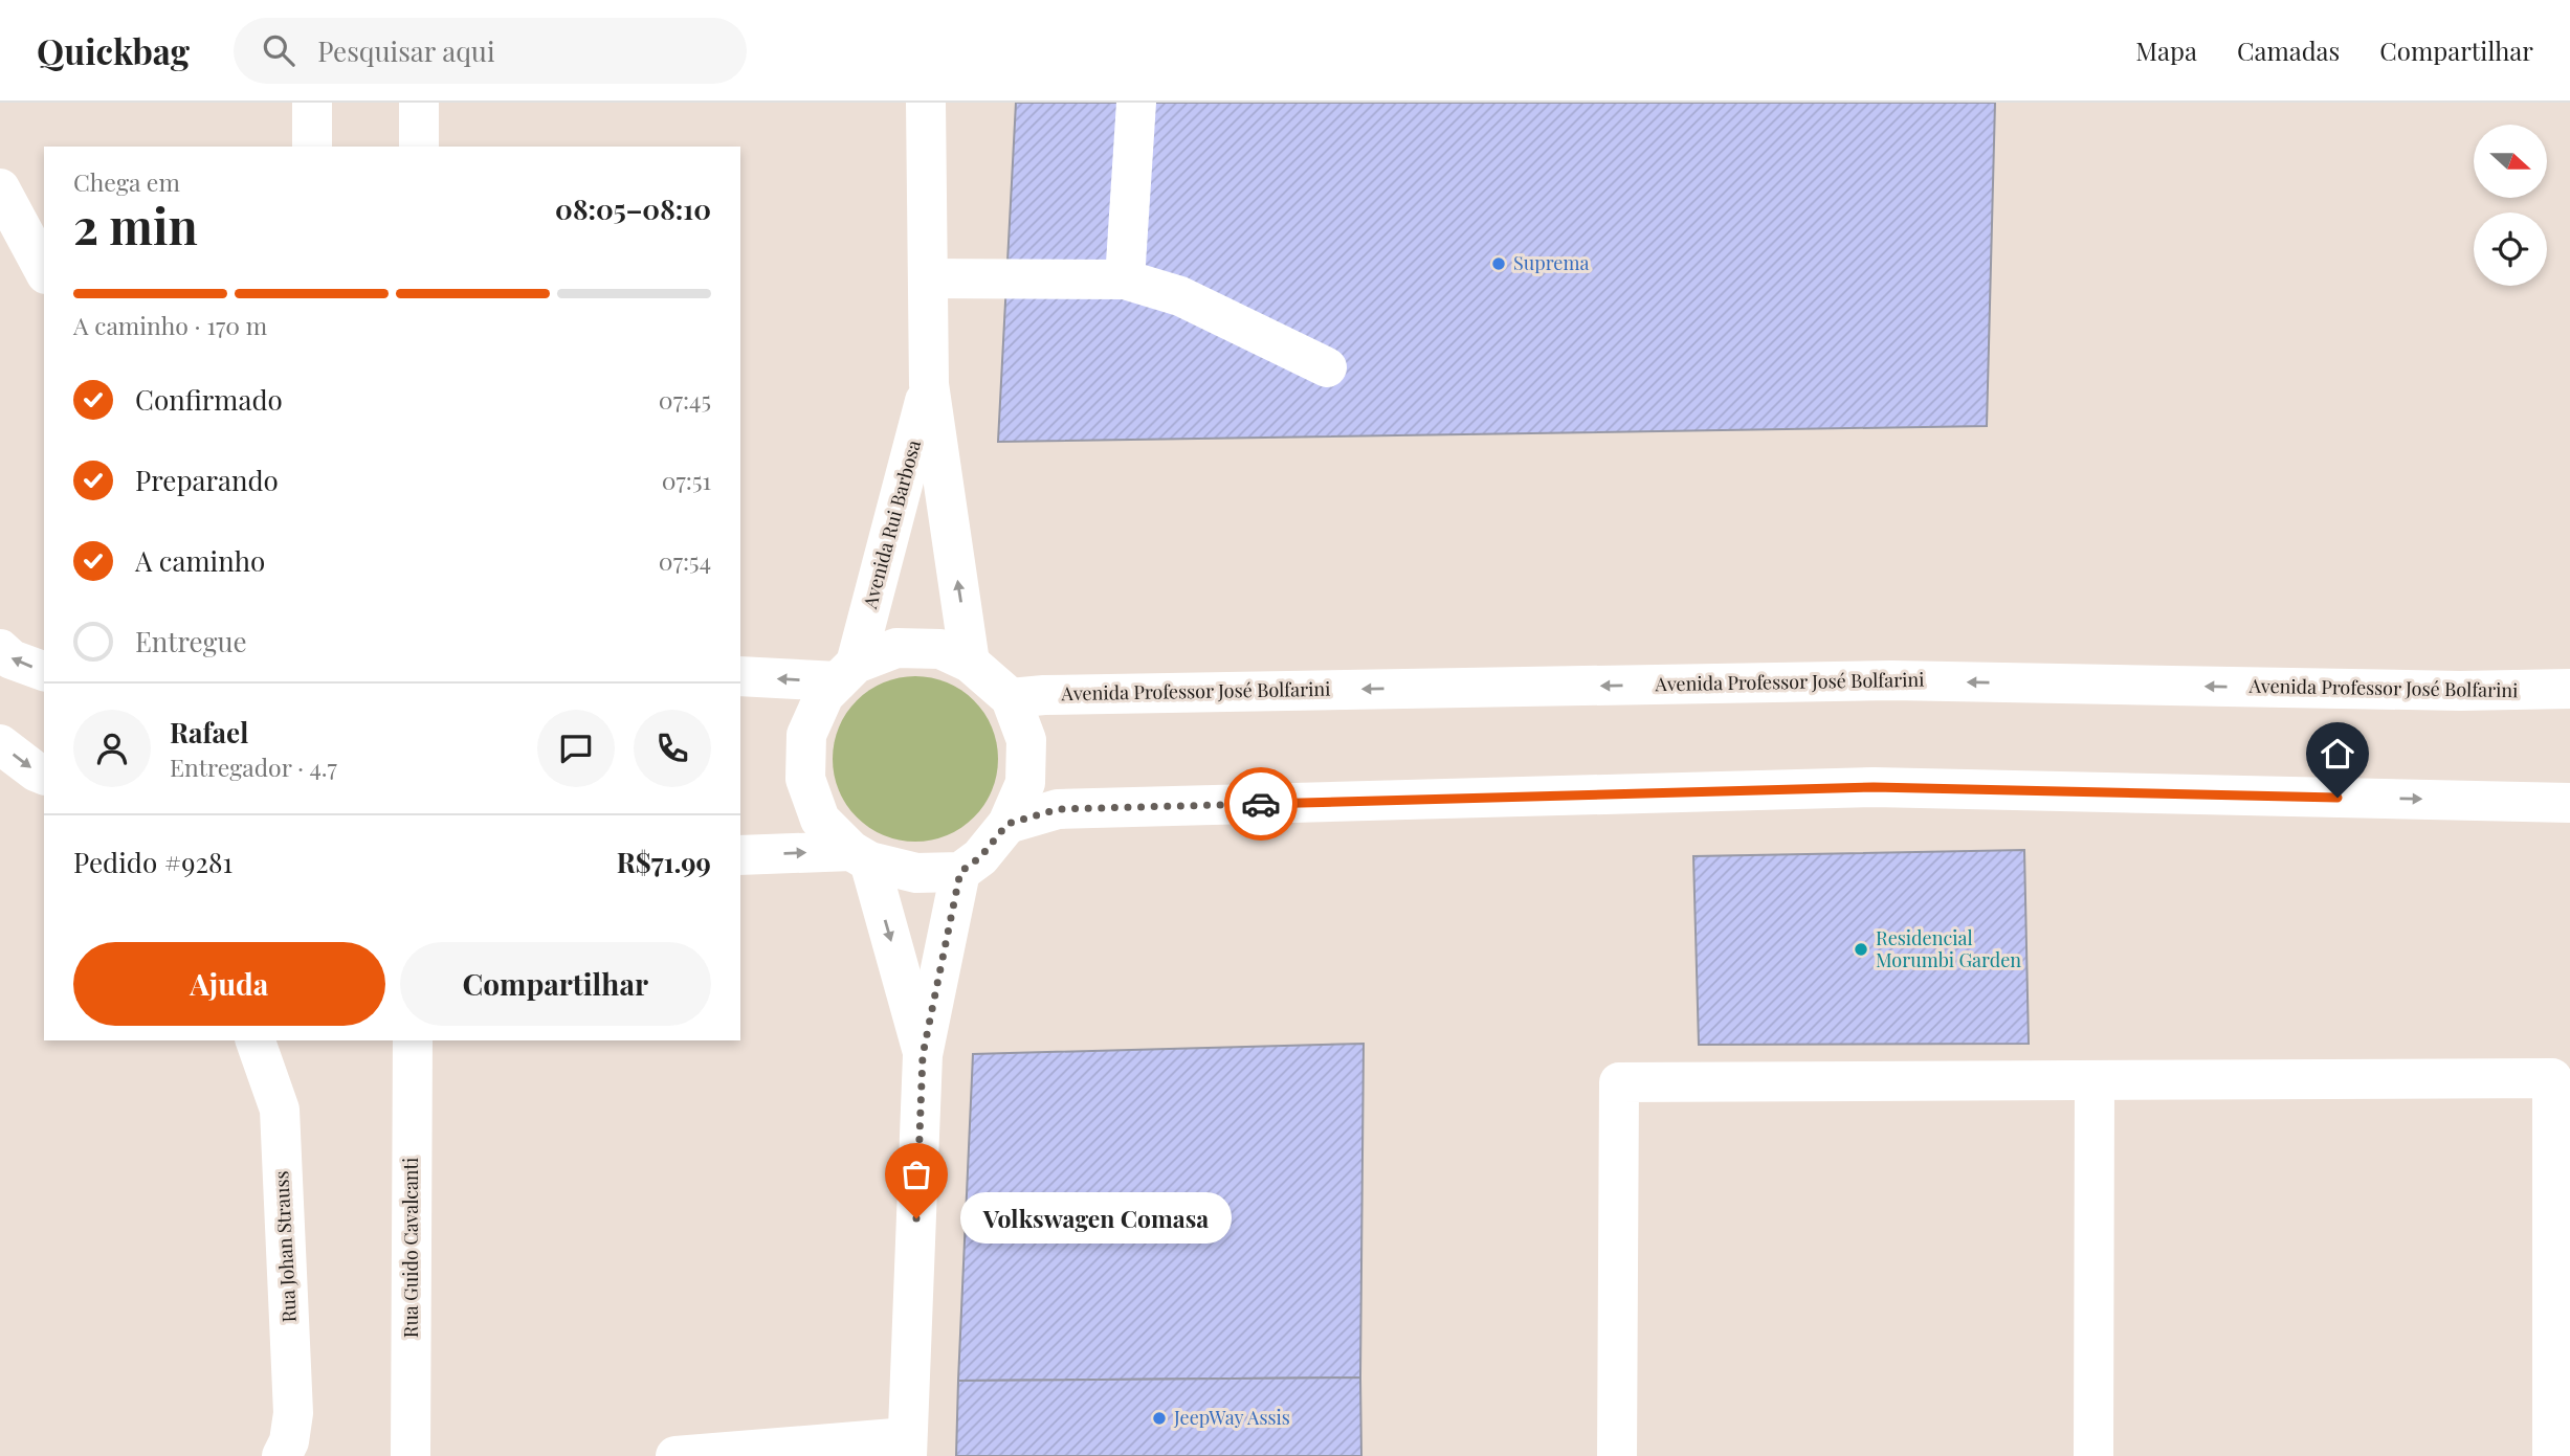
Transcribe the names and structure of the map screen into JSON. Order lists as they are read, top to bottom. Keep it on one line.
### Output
{"streets":{"main road":["Avenida Rui Barbosa","Avenida Professor José Bolfarini","Rua Johan Strauss","Rua Guido Cavalcanti"]},"crossings":[["Avenida Rui Barbosa","Avenida Professor José Bolfarini"]],"places":["Suprema","Residencial Morumbi Garden","Volkswagen Comasa","JeepWay Assis"],"north":"right","page":{"header":"Quickbag","search":"Pesquisar aqui","nav":["Mapa","Camadas","Compartilhar"],"heading":["2 min","Chega em","08:05–08:10"],"panel":["Rafael","Entregador · 4.7","Pedido #9281","R$71.99"],"bar":"A caminho · 170 m","list":[["Confirmado","07:45"],["Preparando","07:51"],["A caminho","07:54"],"Entregue"],"buttons":["Ajuda","Compartilhar"],"bubble":"Volkswagen Comasa"}}
